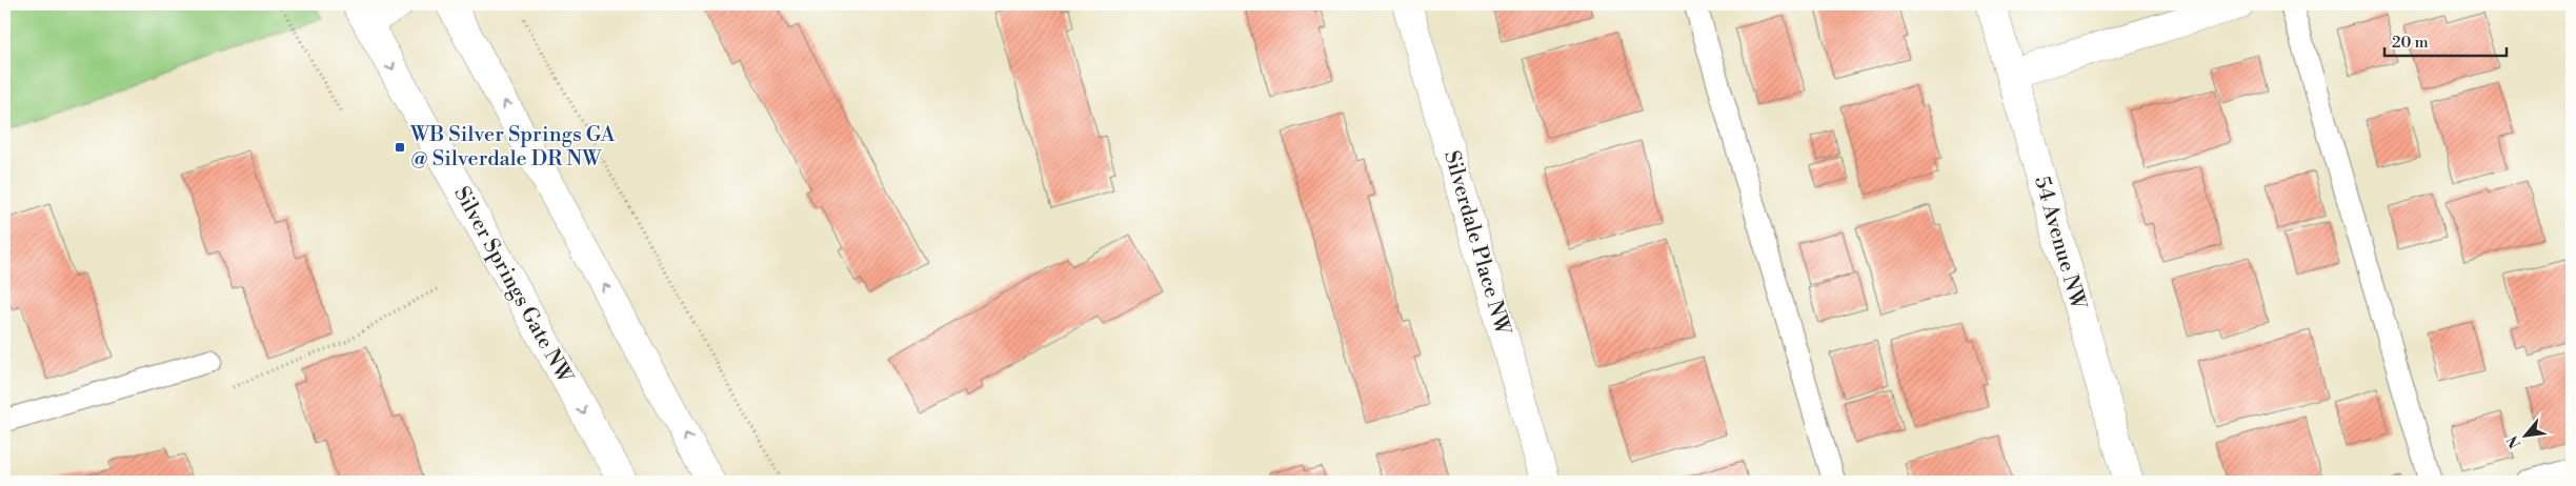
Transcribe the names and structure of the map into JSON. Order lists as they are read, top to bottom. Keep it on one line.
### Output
{"streets":{"street":["Silverdale Place NW","54 Avenue NW","Silver Springs Gate NW"]},"places":{"transit":["WB Silver Springs GA @ Silverdale DR NW"]},"scale_bar":"20 m","north":"bottom left"}
